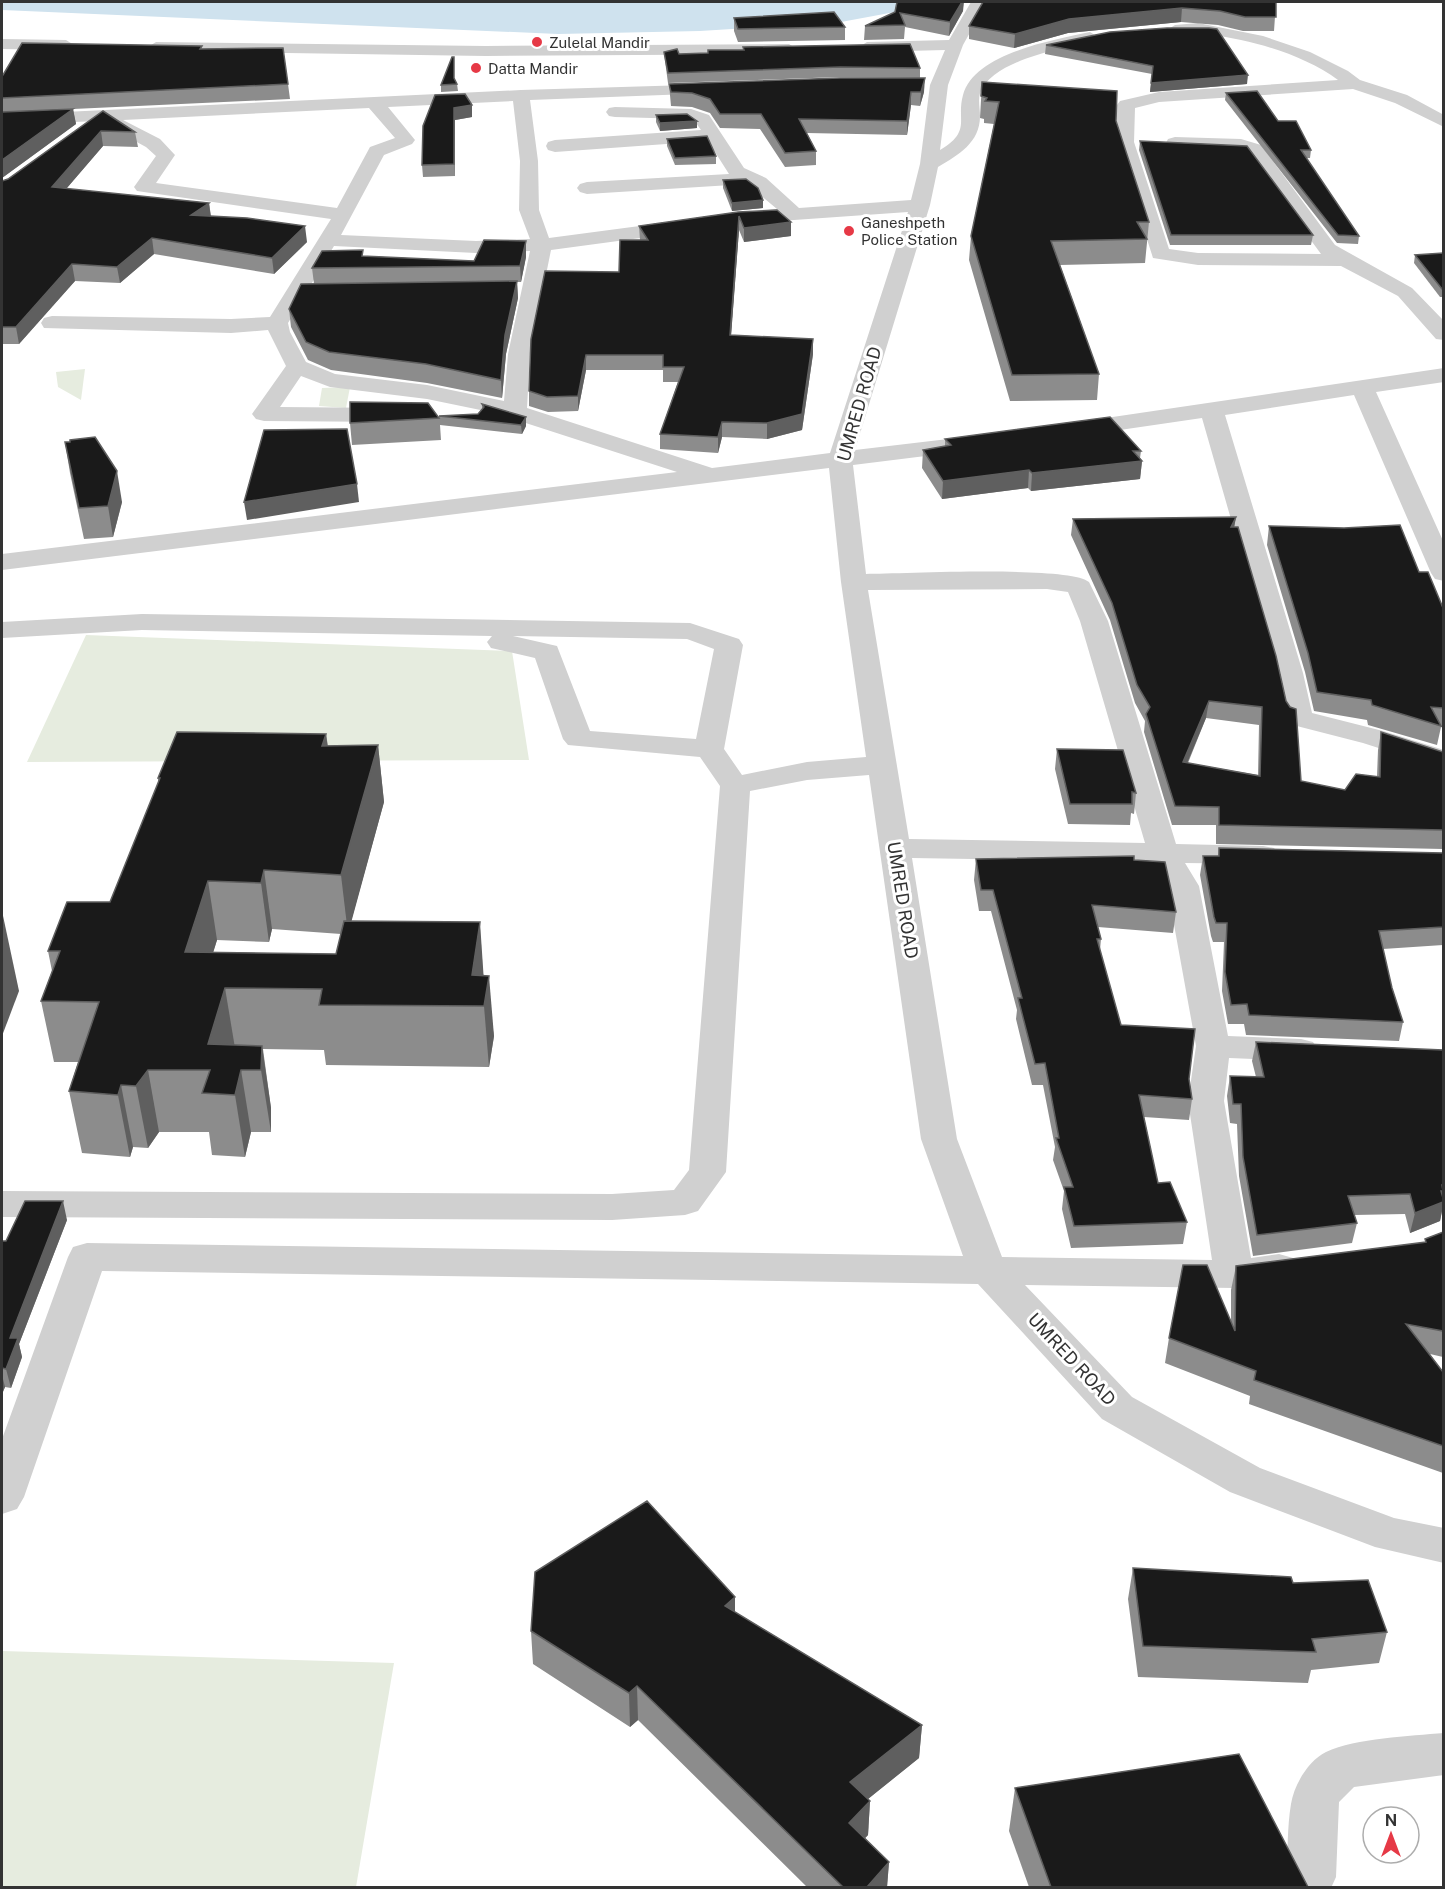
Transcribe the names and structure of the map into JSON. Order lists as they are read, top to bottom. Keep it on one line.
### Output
{"streets":{"street":["UMRED ROAD"]},"places":["Zulelal Mandir","Datta Mandir","Ganeshpeth Police Station"],"north":"top"}
